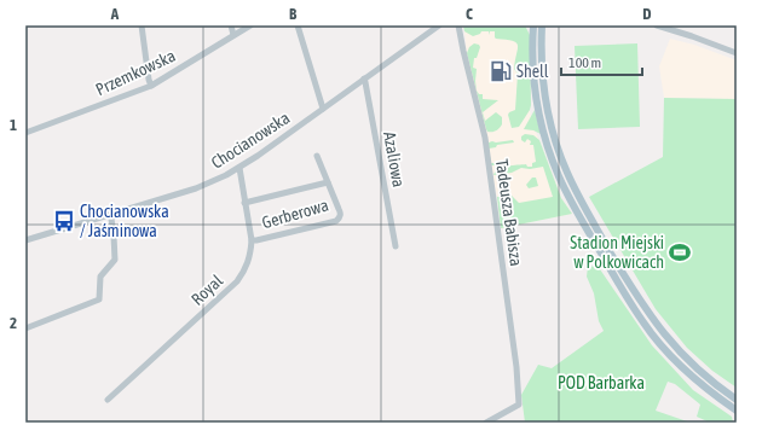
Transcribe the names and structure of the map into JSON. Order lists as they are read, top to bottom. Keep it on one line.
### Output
{"streets":{"street":["Przemkowska","Chocianowska","Azaliowa","Tadeusza Babisza","Gerberowa","Royal"]},"crossings":[["Chocianowska","Azaliowa"],["Chocianowska","Royal"],["Gerberowa","Royal"]],"parks":["POD Barbarka"],"places":{"fuel station":["Shell"],"bus stop":["Chocianowska / Jaśminowa"],"sports":["Stadion Miejski w Polkowicach"]},"scale_bar":"100 m","grid":{"columns":["A","B","C","D"],"rows":["1","2"]}}
